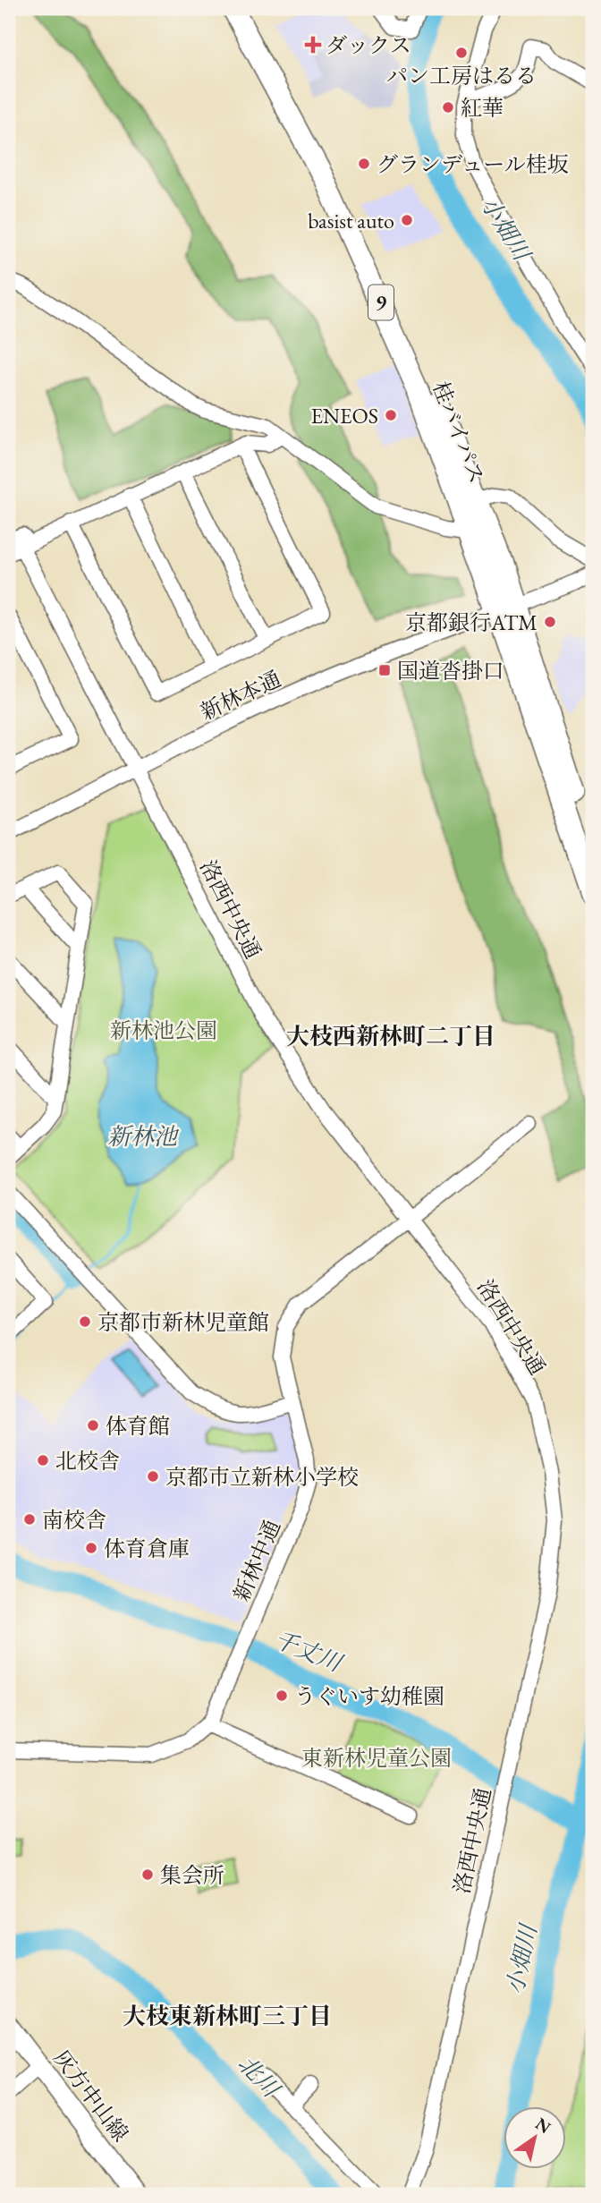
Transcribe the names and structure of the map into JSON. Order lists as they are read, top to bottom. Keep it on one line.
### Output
{"streets":{"highway":["9","桂バイパス"],"main road":["灰方中山線"],"street":["新林本通","洛西中央通","新林中通"]},"crossings":[["桂バイパス","新林本通"],["新林本通","洛西中央通"],["洛西中央通","新林中通"]],"districts":["大枝西新林町二丁目","大枝東新林町三丁目"],"water":["小畑川","新林池","千丈川","北川"],"parks":["新林池公園","東新林児童公園"],"places":{"health":["ダックス"],"other":["パン工房はるる","紅華","グランデュール桂坂","basist auto","ENEOS","京都銀行ATM","京都市新林児童館","体育館","北校舎","京都市立新林小学校","南校舎","体育倉庫","うぐいす幼稚園","集会所"],"transit":["国道沓掛口"]},"north":"top right"}
